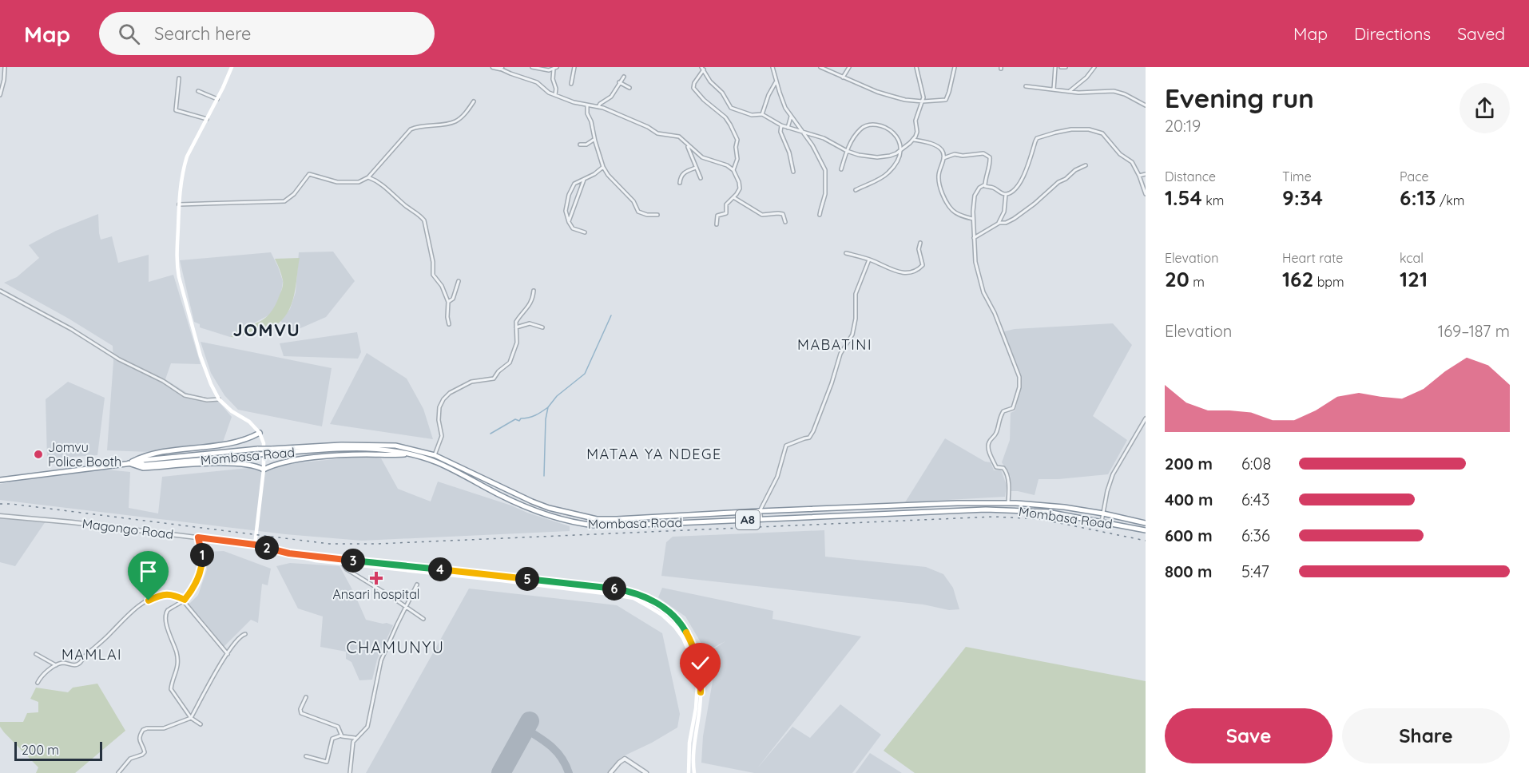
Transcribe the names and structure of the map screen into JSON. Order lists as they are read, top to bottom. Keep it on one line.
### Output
{"streets":{"highway":["Mombasa Road","A8"],"main road":["Magongo Road"]},"districts":["JOMVU","MABATINI","MATAA YA NDEGE","CHAMUNYU","MAMLAI"],"places":{"other":["Jomvu Police Booth"],"health":["Ansari hospital"]},"scale_bar":"200 m","page":{"header":"Map","search":"Search here","nav":["Map","Directions","Saved"],"heading":["Evening run","20:19"],"stats":[["Distance","1.54 km"],["Time","9:34"],["Pace","6:13 /km"],["Elevation","20 m"],["Heart rate","162 bpm"],["kcal","121"]],"chart":["Elevation","169–187 m"],"list":[{"name":"200 m","note":"6:08"},{"name":"400 m","note":"6:43"},{"name":"600 m","note":"6:36"},{"name":"800 m","note":"5:47"}],"pins":["2","1","3","4","5","6"],"buttons":["Save","Share"],"scale":"200 m"}}
